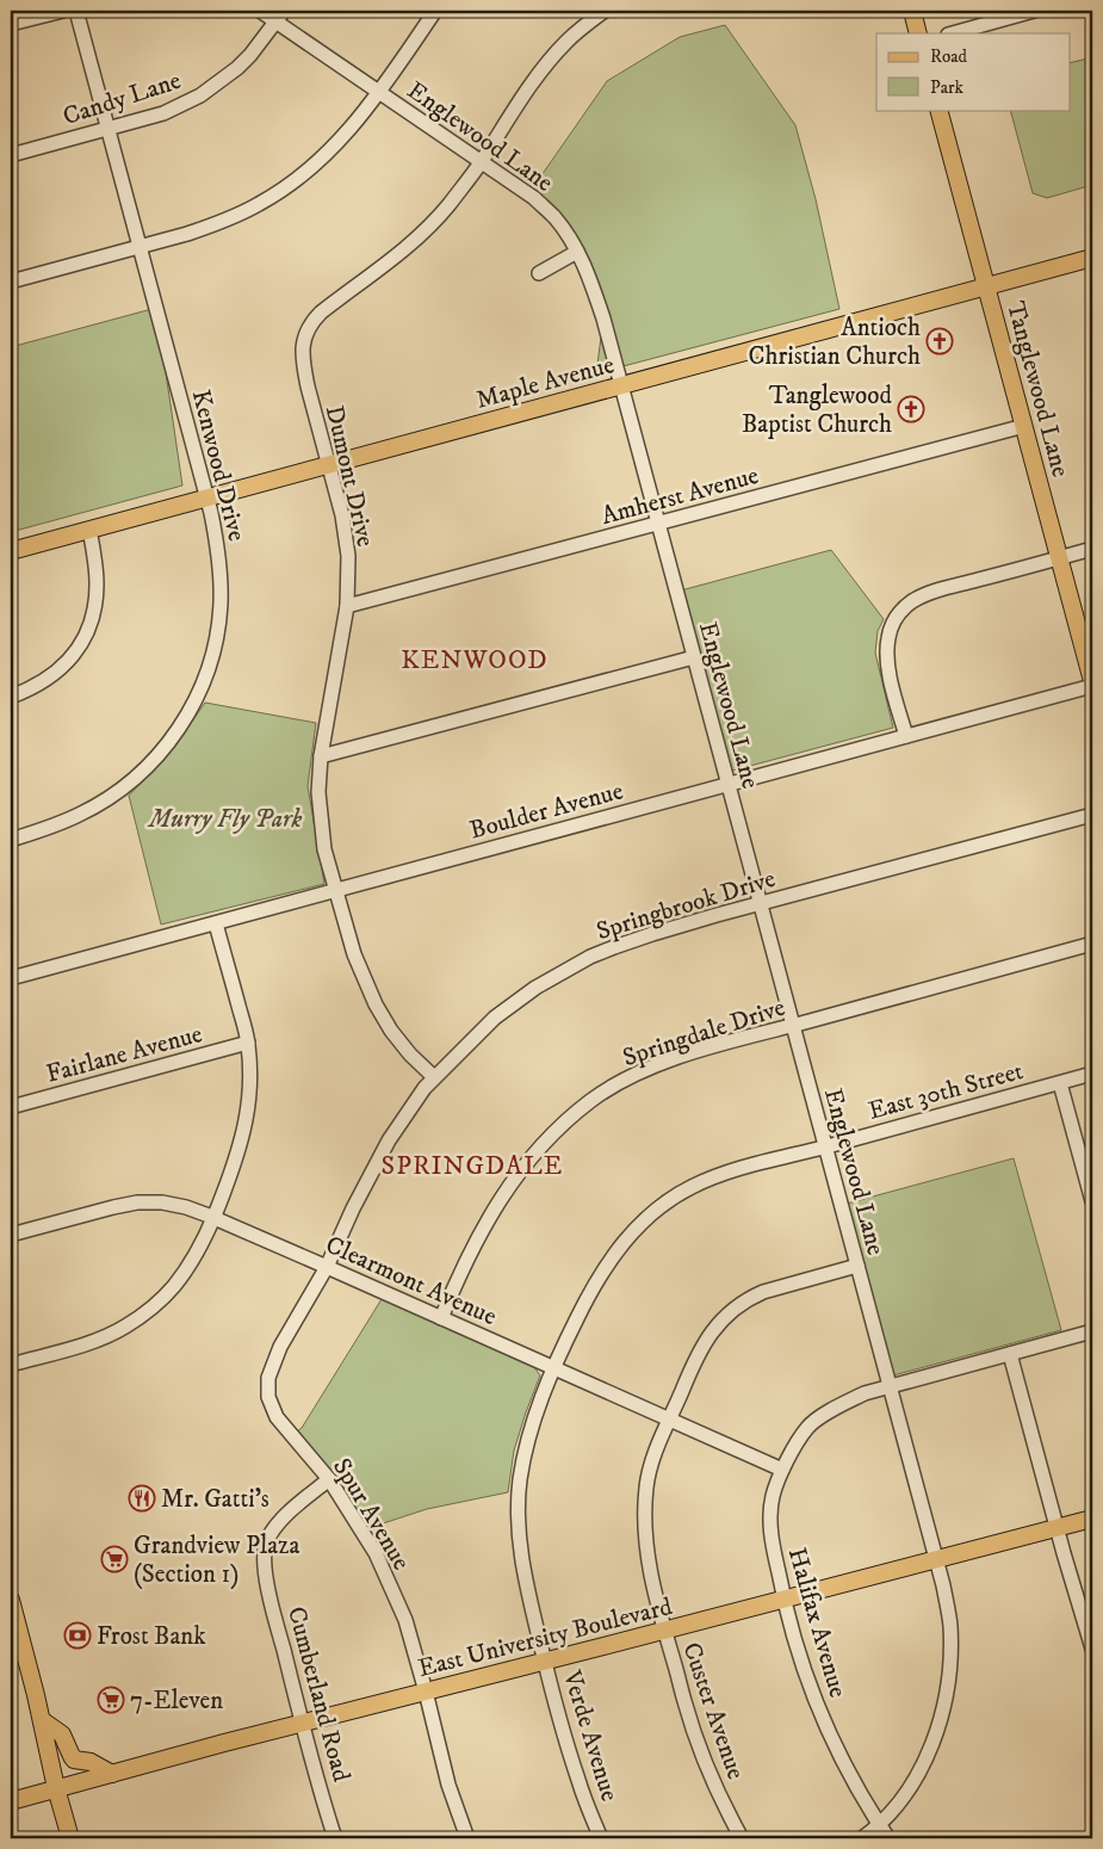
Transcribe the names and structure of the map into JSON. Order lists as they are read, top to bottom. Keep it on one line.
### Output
{"streets":{"main road":["Maple Avenue","Tanglewood Lane","East University Boulevard"],"street":["Candy Lane","Englewood Lane","Kenwood Drive","Dumont Drive","Amherst Avenue","Boulder Avenue","Springbrook Drive","Springdale Drive","Fairlane Avenue","East 30th Street","Clearmont Avenue","Spur Avenue","Halifax Avenue","Cumberland Road","Custer Avenue","Verde Avenue"]},"crossings":[["Candy Lane","Englewood Lane"],["Candy Lane","Kenwood Drive"],["Englewood Lane","Maple Avenue"],["Englewood Lane","Dumont Drive"],["Englewood Lane","Amherst Avenue"],["Englewood Lane","Boulder Avenue"],["Englewood Lane","Springbrook Drive"],["Englewood Lane","Springdale Drive"],["Englewood Lane","East 30th Street"],["Englewood Lane","Halifax Avenue"],["Englewood Lane","East University Boulevard"],["Englewood Lane","Custer Avenue"],["Maple Avenue","Tanglewood Lane"],["Maple Avenue","Kenwood Drive"],["Maple Avenue","Dumont Drive"],["Tanglewood Lane","Amherst Avenue"],["Tanglewood Lane","Boulder Avenue"],["Dumont Drive","Amherst Avenue"],["Dumont Drive","Boulder Avenue"],["Dumont Drive","Springbrook Drive"],["Springbrook Drive","Clearmont Avenue"],["Springbrook Drive","Spur Avenue"],["Springdale Drive","Clearmont Avenue"],["East 30th Street","Clearmont Avenue"],["East 30th Street","Verde Avenue"],["Clearmont Avenue","Spur Avenue"],["Clearmont Avenue","Halifax Avenue"],["Clearmont Avenue","Custer Avenue"],["Clearmont Avenue","Verde Avenue"],["Spur Avenue","East University Boulevard"],["Spur Avenue","Cumberland Road"],["Halifax Avenue","East University Boulevard"],["East University Boulevard","Cumberland Road"],["East University Boulevard","Custer Avenue"],["East University Boulevard","Verde Avenue"]],"districts":["KENWOOD","SPRINGDALE"],"parks":["Murry Fly Park"],"places":{"church":["Antioch Christian Church","Tanglewood Baptist Church"],"restaurant":["Mr. Gatti's"],"supermarket":["Grandview Plaza (Section 1)","7-Eleven"],"bank":["Frost Bank"]},"legend":["Road","Park"]}
